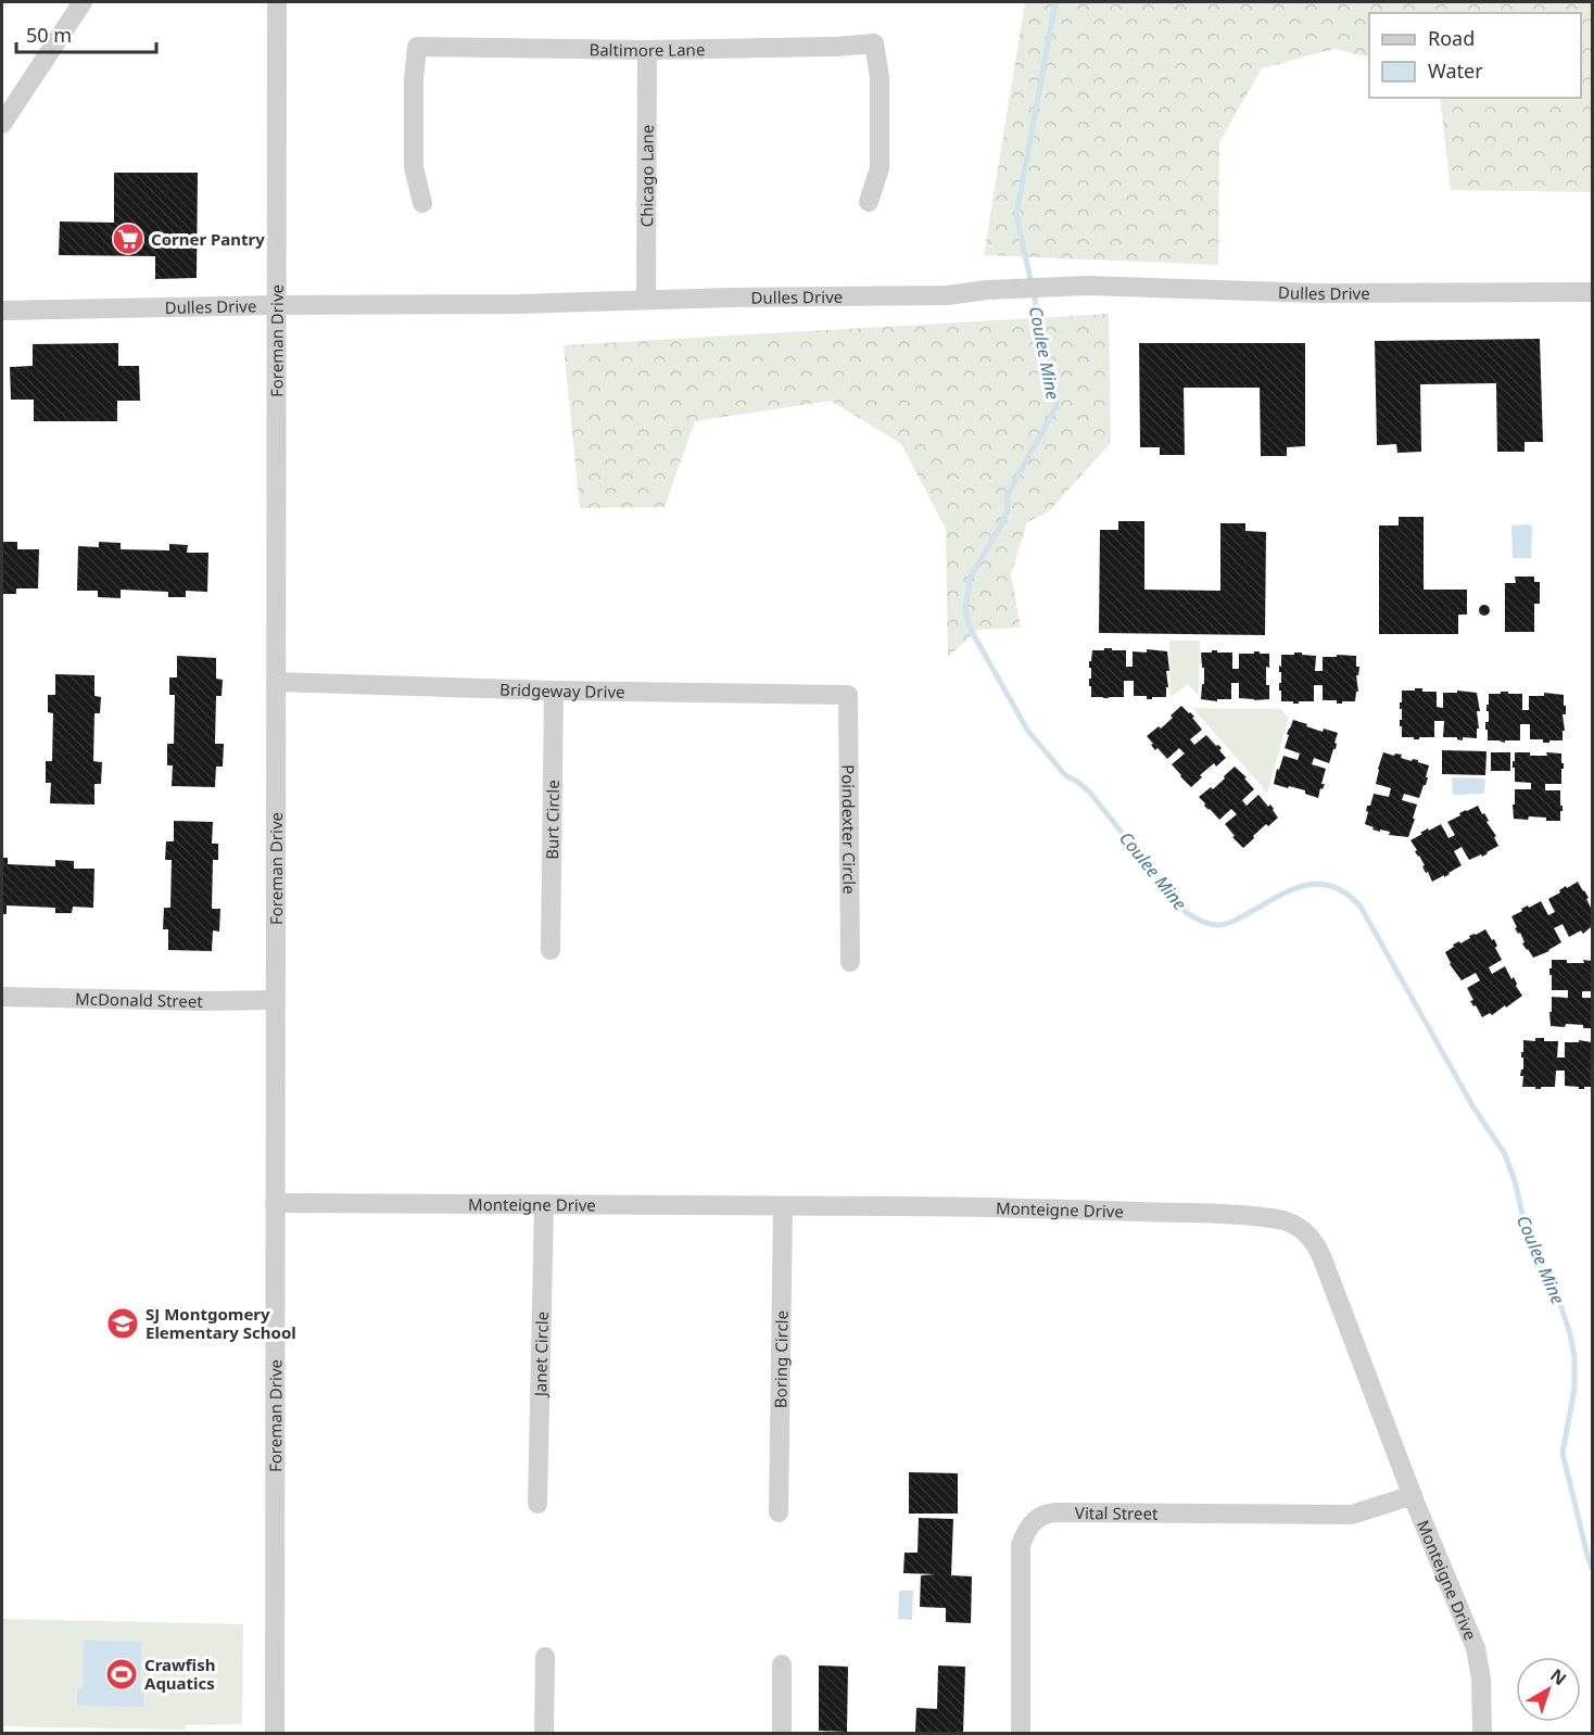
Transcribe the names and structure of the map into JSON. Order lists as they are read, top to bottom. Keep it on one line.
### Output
{"streets":{"street":["Baltimore Lane","Chicago Lane","Dulles Drive","Foreman Drive","Bridgeway Drive","Burt Circle","Poindexter Circle","McDonald Street","Monteigne Drive","Janet Circle","Boring Circle","Vital Street"]},"crossings":[["Baltimore Lane","Chicago Lane"],["Chicago Lane","Dulles Drive"],["Dulles Drive","Foreman Drive"],["Foreman Drive","Bridgeway Drive"],["Foreman Drive","McDonald Street"],["Foreman Drive","Monteigne Drive"],["Bridgeway Drive","Burt Circle"],["Bridgeway Drive","Poindexter Circle"],["Monteigne Drive","Janet Circle"],["Monteigne Drive","Boring Circle"],["Monteigne Drive","Vital Street"]],"water":["Coulee Mine"],"places":{"supermarket":["Corner Pantry"],"school or university":["SJ Montgomery Elementary School"],"sports":["Crawfish Aquatics"]},"legend":["Road","Water"],"scale_bar":"50 m","north":"top right"}
